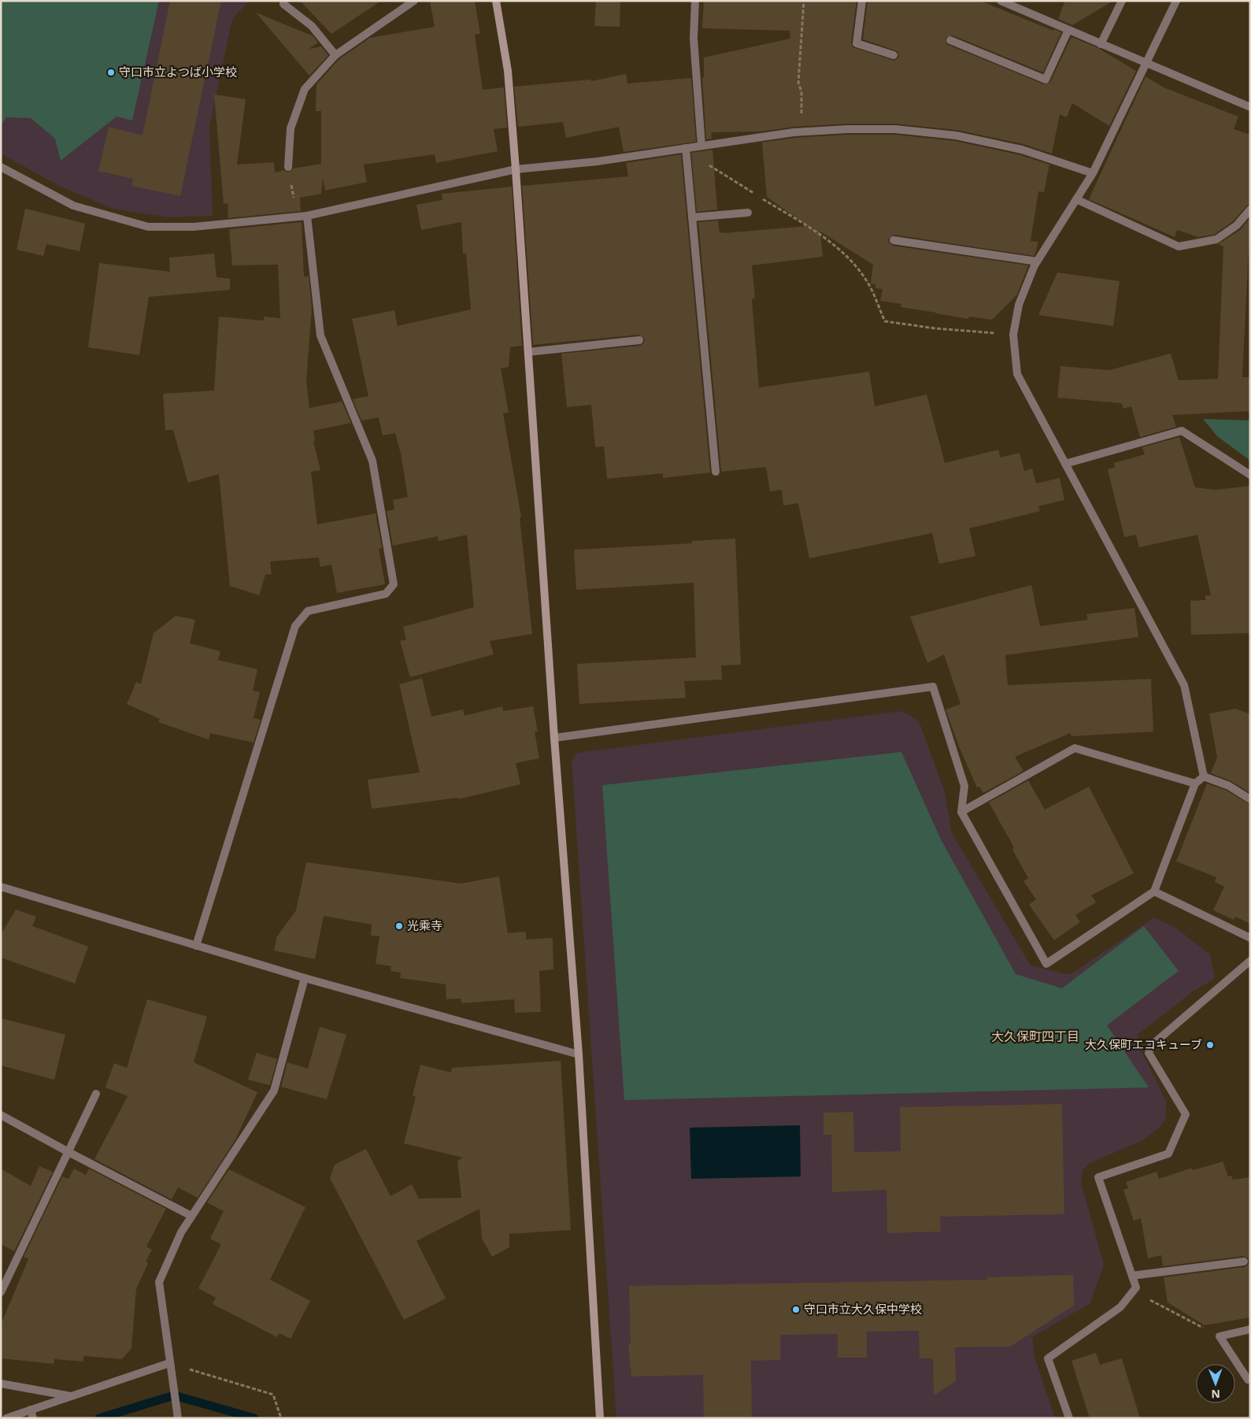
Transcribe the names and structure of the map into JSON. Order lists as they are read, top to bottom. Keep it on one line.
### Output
{"districts":["大久保町四丁目"],"places":["守口市立よつば小学校","光乘寺","大久保町エコキューブ","守口市立大久保中学校"],"north":"bottom"}
